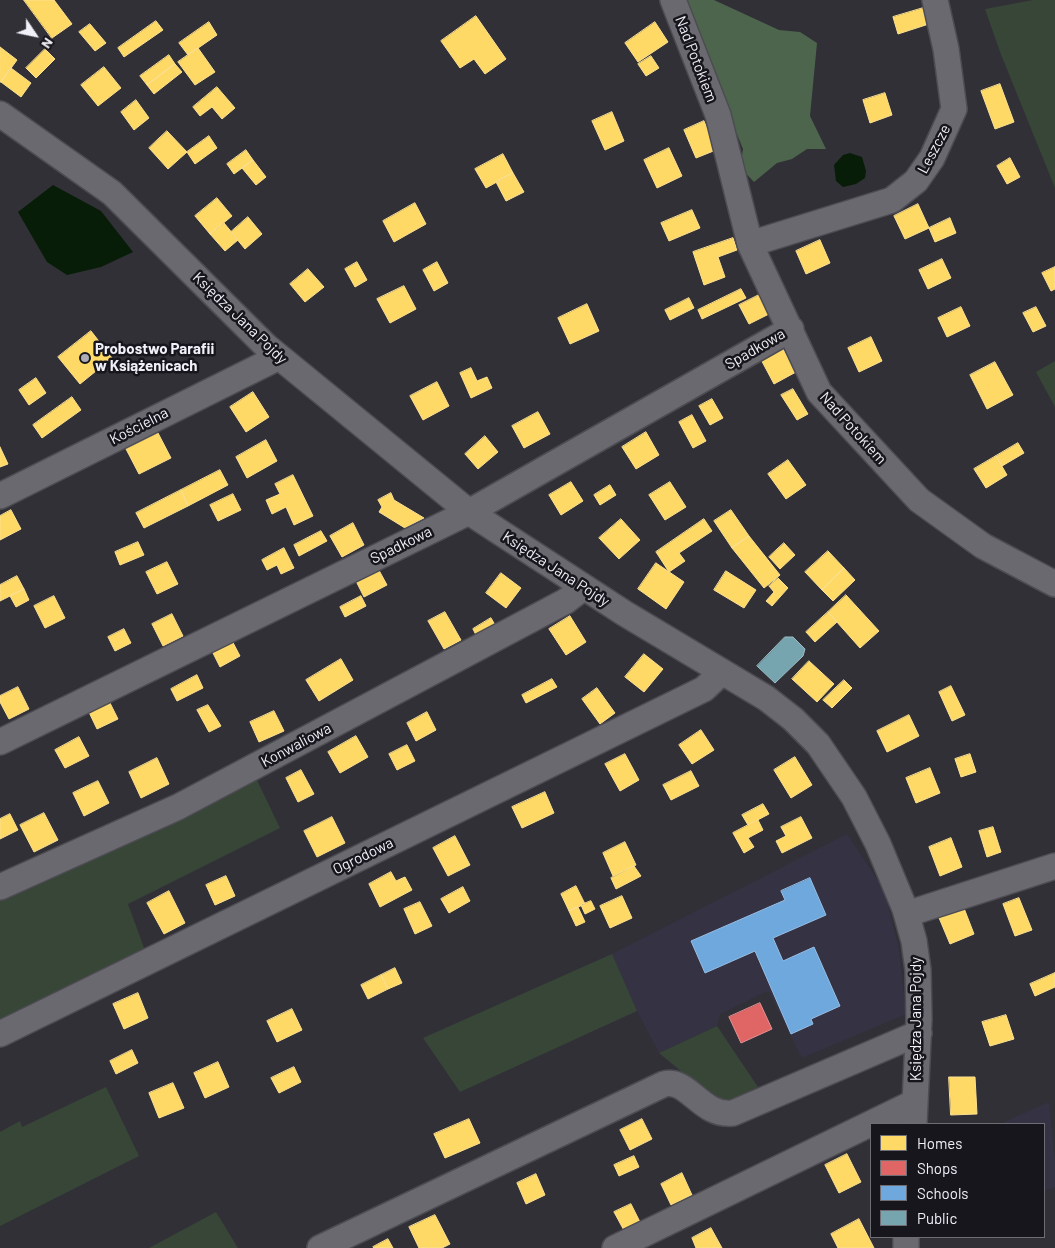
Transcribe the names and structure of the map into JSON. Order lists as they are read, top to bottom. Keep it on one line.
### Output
{"streets":{"street":["Nad Potokiem","Leszcze","Księdza Jana Pojdy","Spadkowa","Kościelna","Konwaliowa","Ogrodowa"]},"crossings":[["Nad Potokiem","Leszcze"],["Nad Potokiem","Spadkowa"],["Księdza Jana Pojdy","Spadkowa"],["Księdza Jana Pojdy","Kościelna"],["Księdza Jana Pojdy","Konwaliowa"],["Księdza Jana Pojdy","Ogrodowa"]],"places":["Probostwo Parafii w Książenicach"],"legend":["Homes","Shops","Schools","Public"],"north":"bottom right"}
